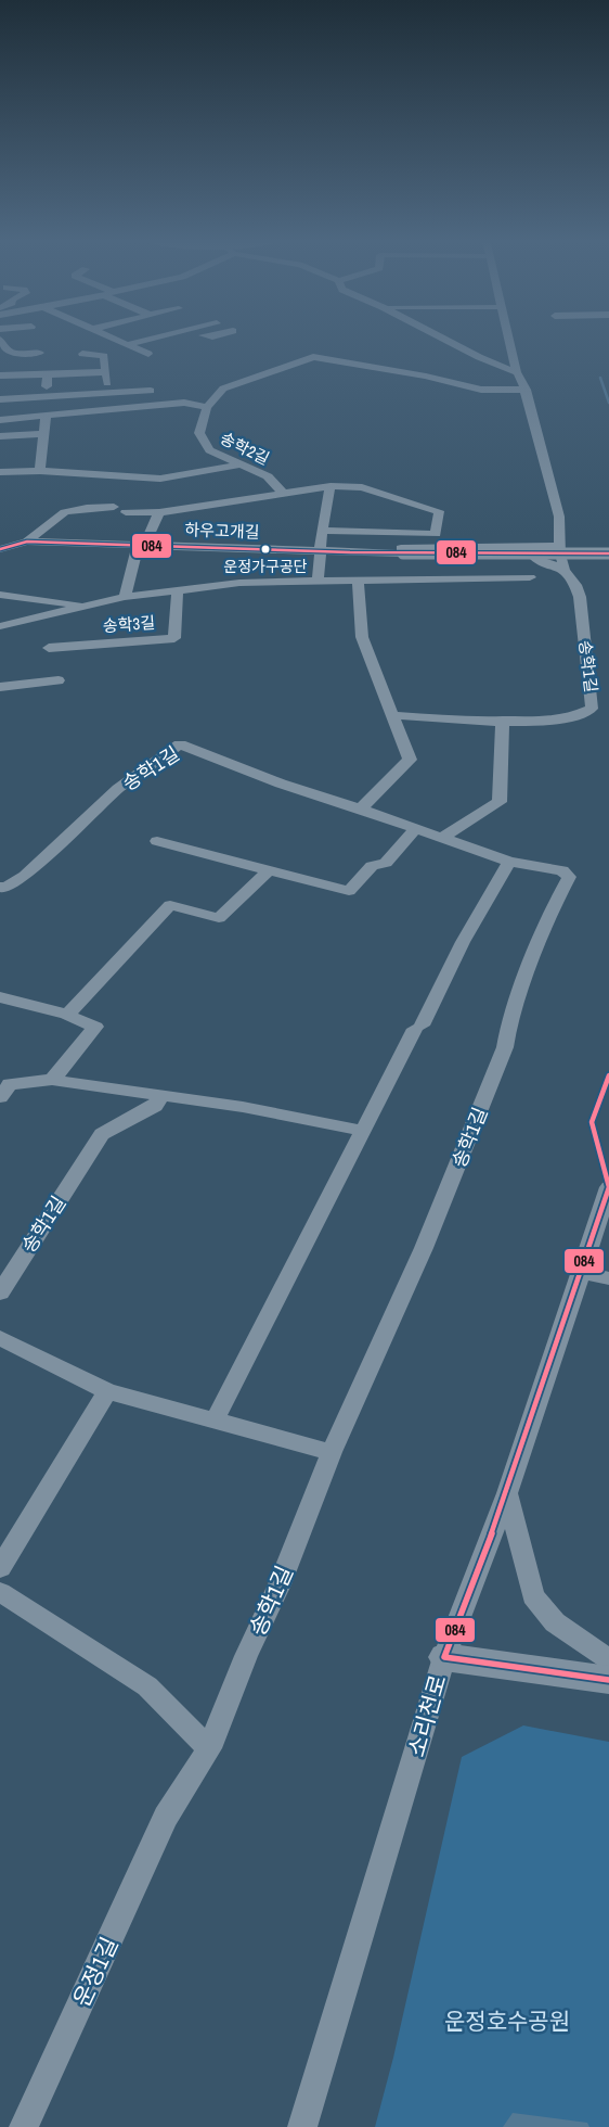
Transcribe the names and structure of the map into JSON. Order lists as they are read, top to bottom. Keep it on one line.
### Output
{"streets":{"street":["송학2길","하우고개길","송학3길","송학1길","소리천로","운정1길"]},"crossings":[["하우고개길","송학3길"],["송학1길","운정1길"]],"parks":["운정호수공원"],"places":["운정가구공단"],"lines":["transit line 084"]}
